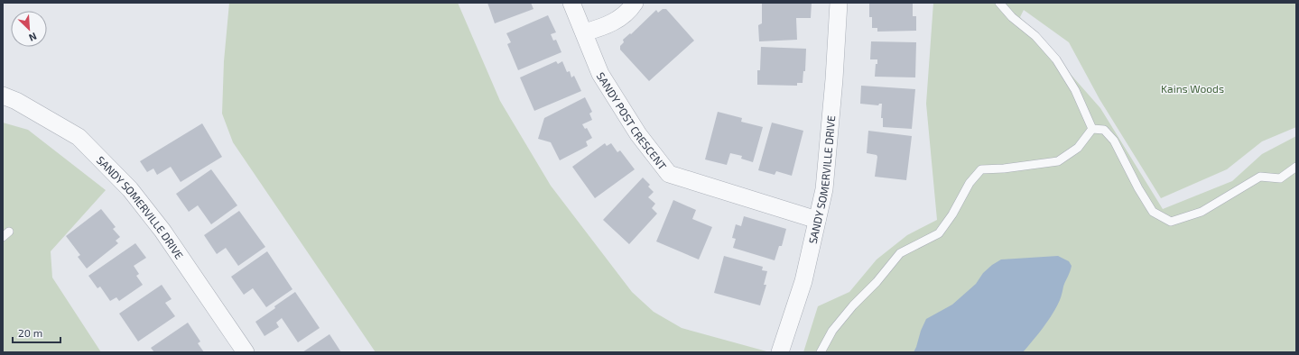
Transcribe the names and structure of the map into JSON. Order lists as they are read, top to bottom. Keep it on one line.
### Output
{"streets":{"street":["SANDY POST CRESCENT","SANDY SOMERVILLE DRIVE"]},"crossings":[["SANDY POST CRESCENT","SANDY SOMERVILLE DRIVE"]],"parks":["Kains Woods"],"scale_bar":"20 m","north":"bottom right"}
